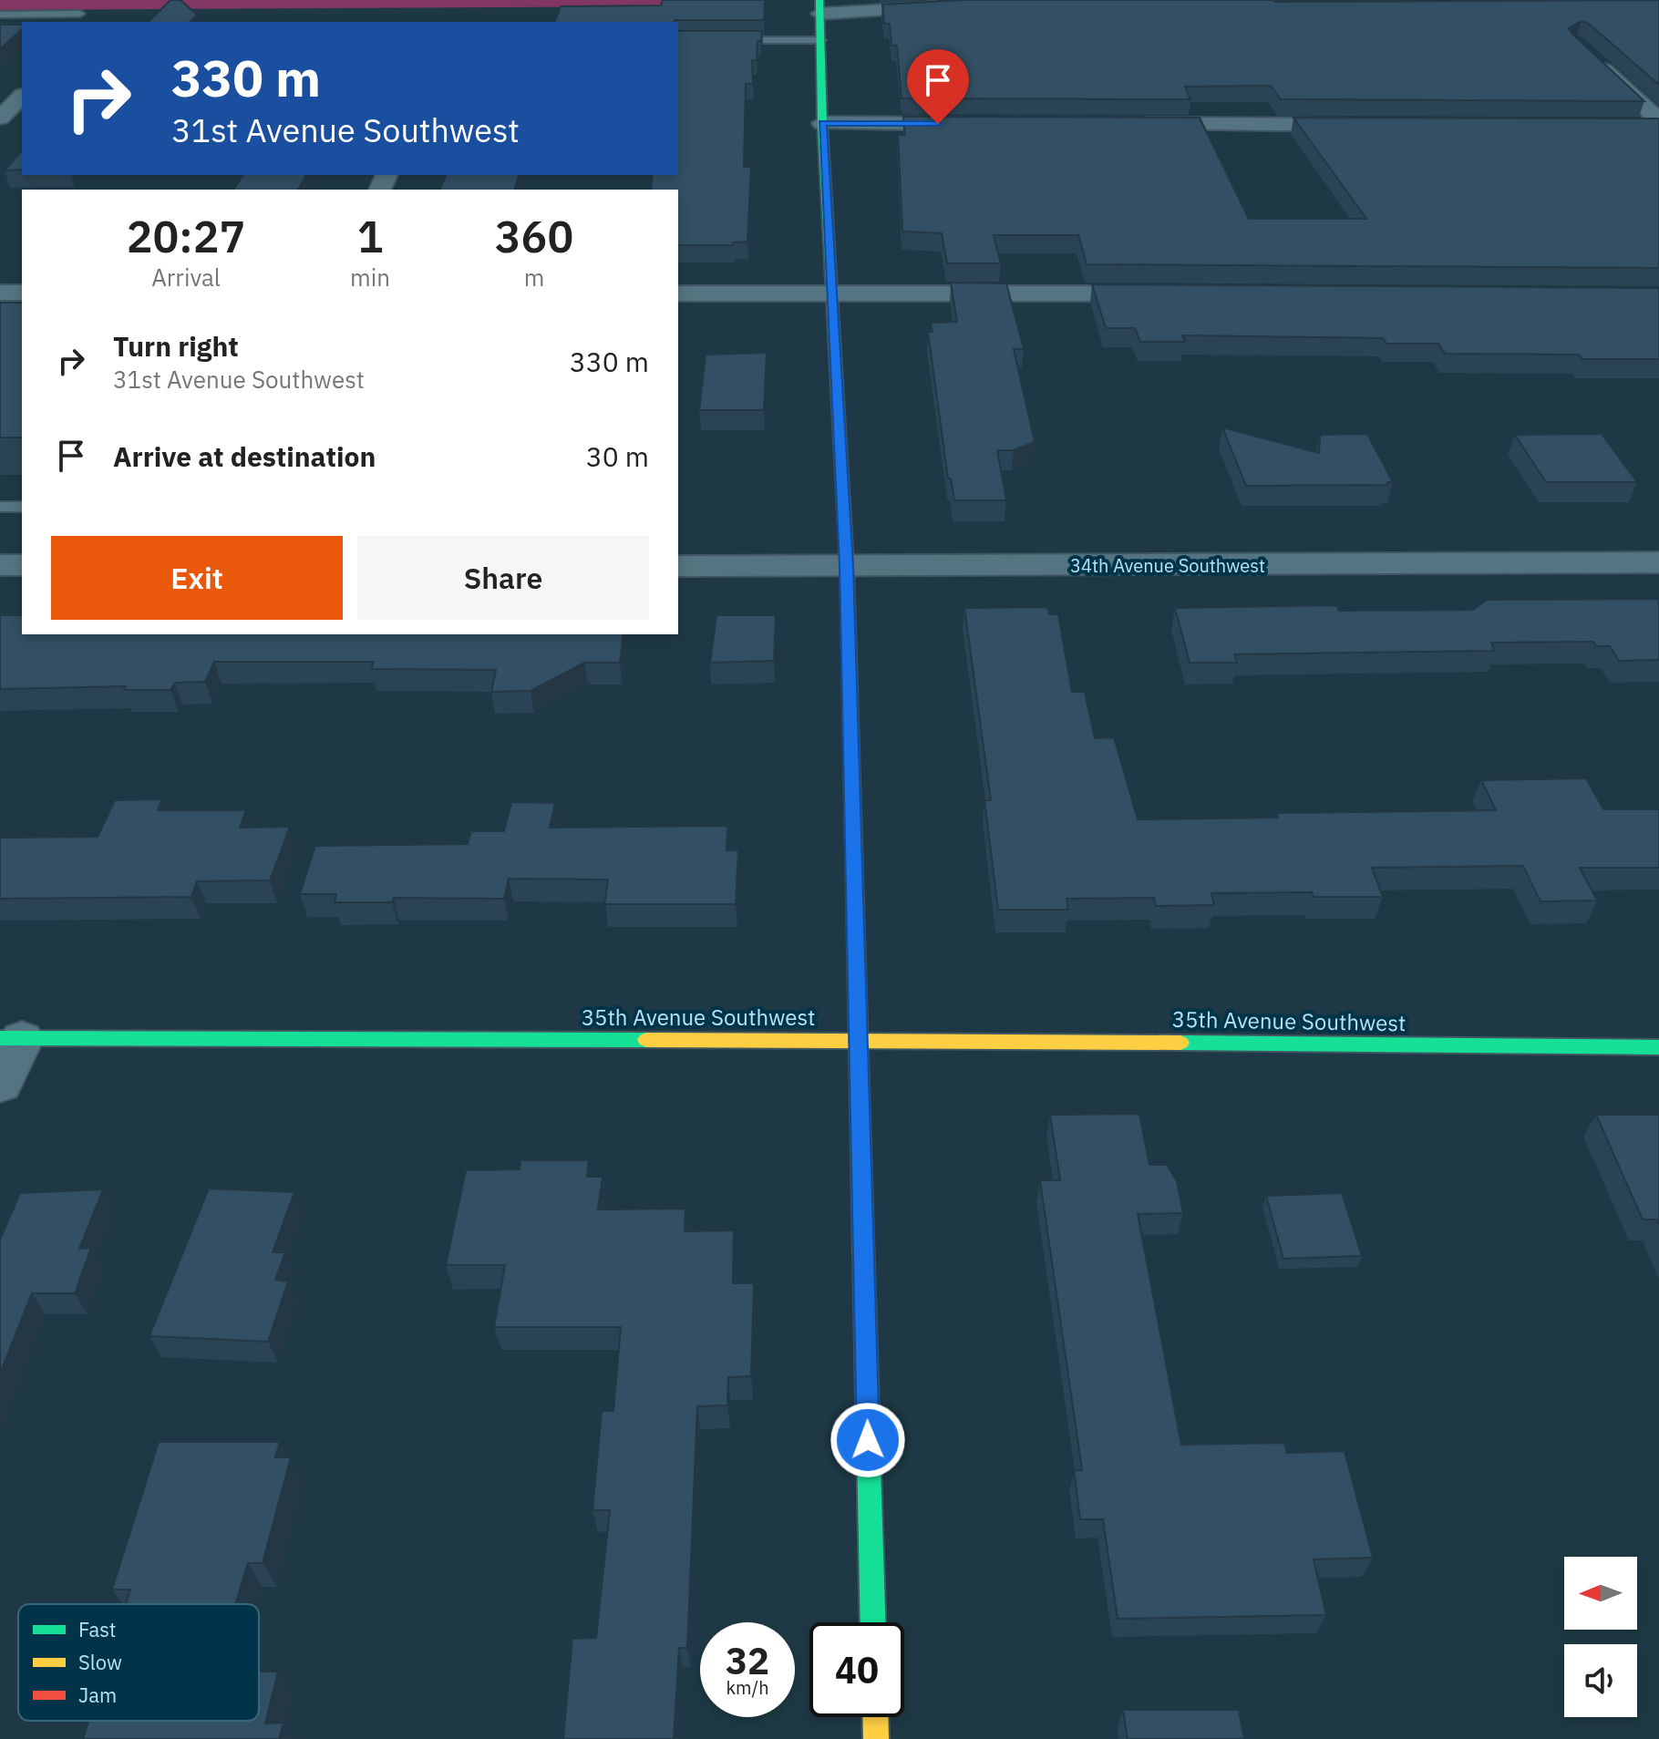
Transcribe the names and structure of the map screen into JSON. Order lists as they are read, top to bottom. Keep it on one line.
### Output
{"streets":{"street":["34th Avenue Southwest","35th Avenue Southwest"]},"legend":["Fast","Slow","Jam"],"north":"left","page":{"turn":["330 m","31st Avenue Southwest"],"eta":["20:27","Arrival","1","min","360","m"],"list":[{"name":"Turn right","note":"31st Avenue Southwest","value":"330 m"},{"name":"Arrive at destination","value":"30 m"}],"buttons":["Exit","Share"],"speed":"32 km/h","limit":"40"}}
